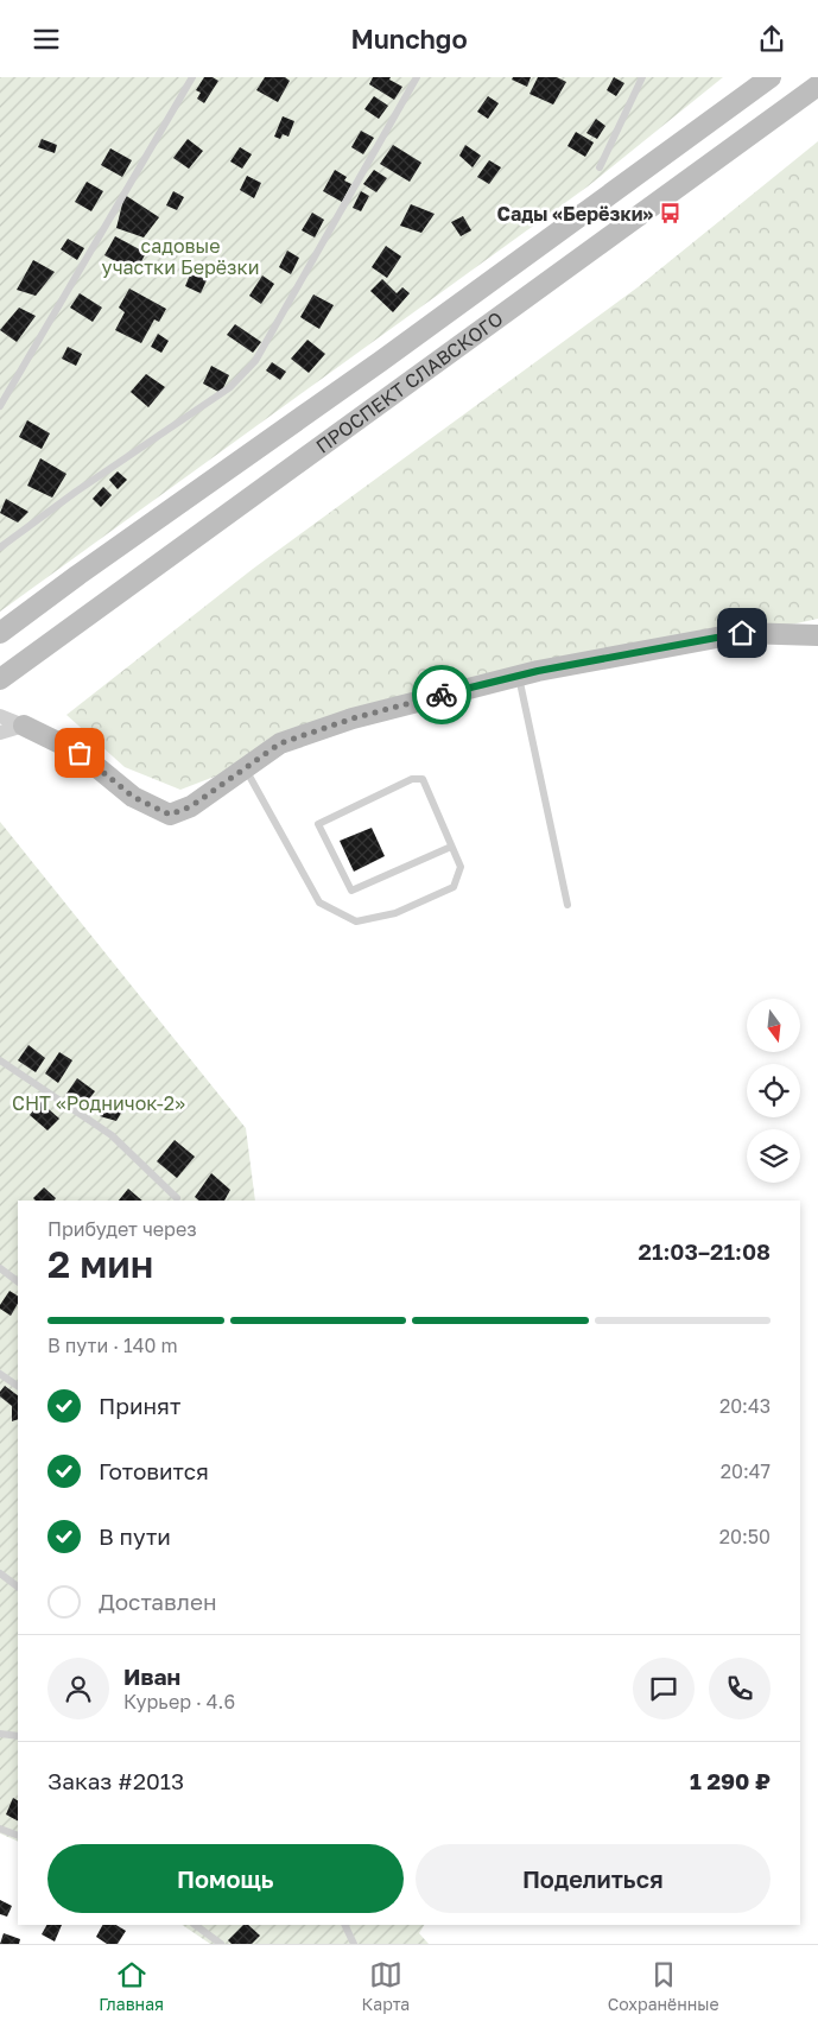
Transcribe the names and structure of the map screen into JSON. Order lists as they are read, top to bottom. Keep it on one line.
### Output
{"streets":{"main road":["ПРОСПЕКТ СЛАВСКОГО"]},"parks":["садовые участки Берёзки","СНТ «Родничок-2»"],"places":{"bus stop":["Сады «Берёзки»"]},"north":"bottom","page":{"header":"Munchgo","heading":["2 мин","Прибудет через","21:03–21:08"],"panel":["Иван","Курьер · 4.6","Заказ #2013","1 290 ₽"],"bar":"В пути · 140 m","list":[["Принят","20:43"],["Готовится","20:47"],["В пути","20:50"],"Доставлен"],"buttons":["Помощь","Поделиться"],"tabs":["Главная","Карта","Сохранённые"]}}
